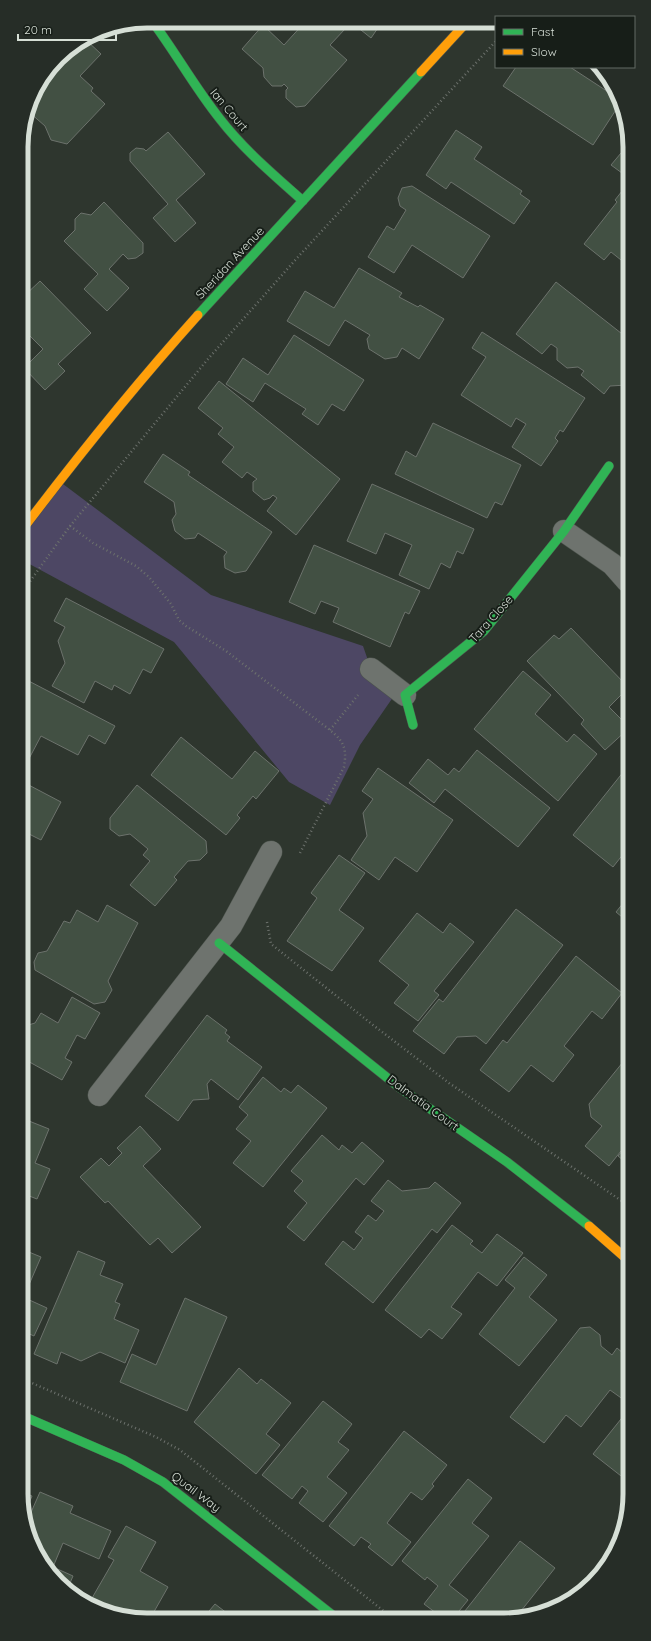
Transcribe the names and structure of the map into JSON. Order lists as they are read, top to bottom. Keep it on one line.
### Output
{"streets":{"street":["Ian Court","Sheridan Avenue","Tara Close","Dalmatia Court","Quail Way"]},"crossings":[["Ian Court","Sheridan Avenue"]],"legend":["Fast","Slow"],"scale_bar":"20 m"}
